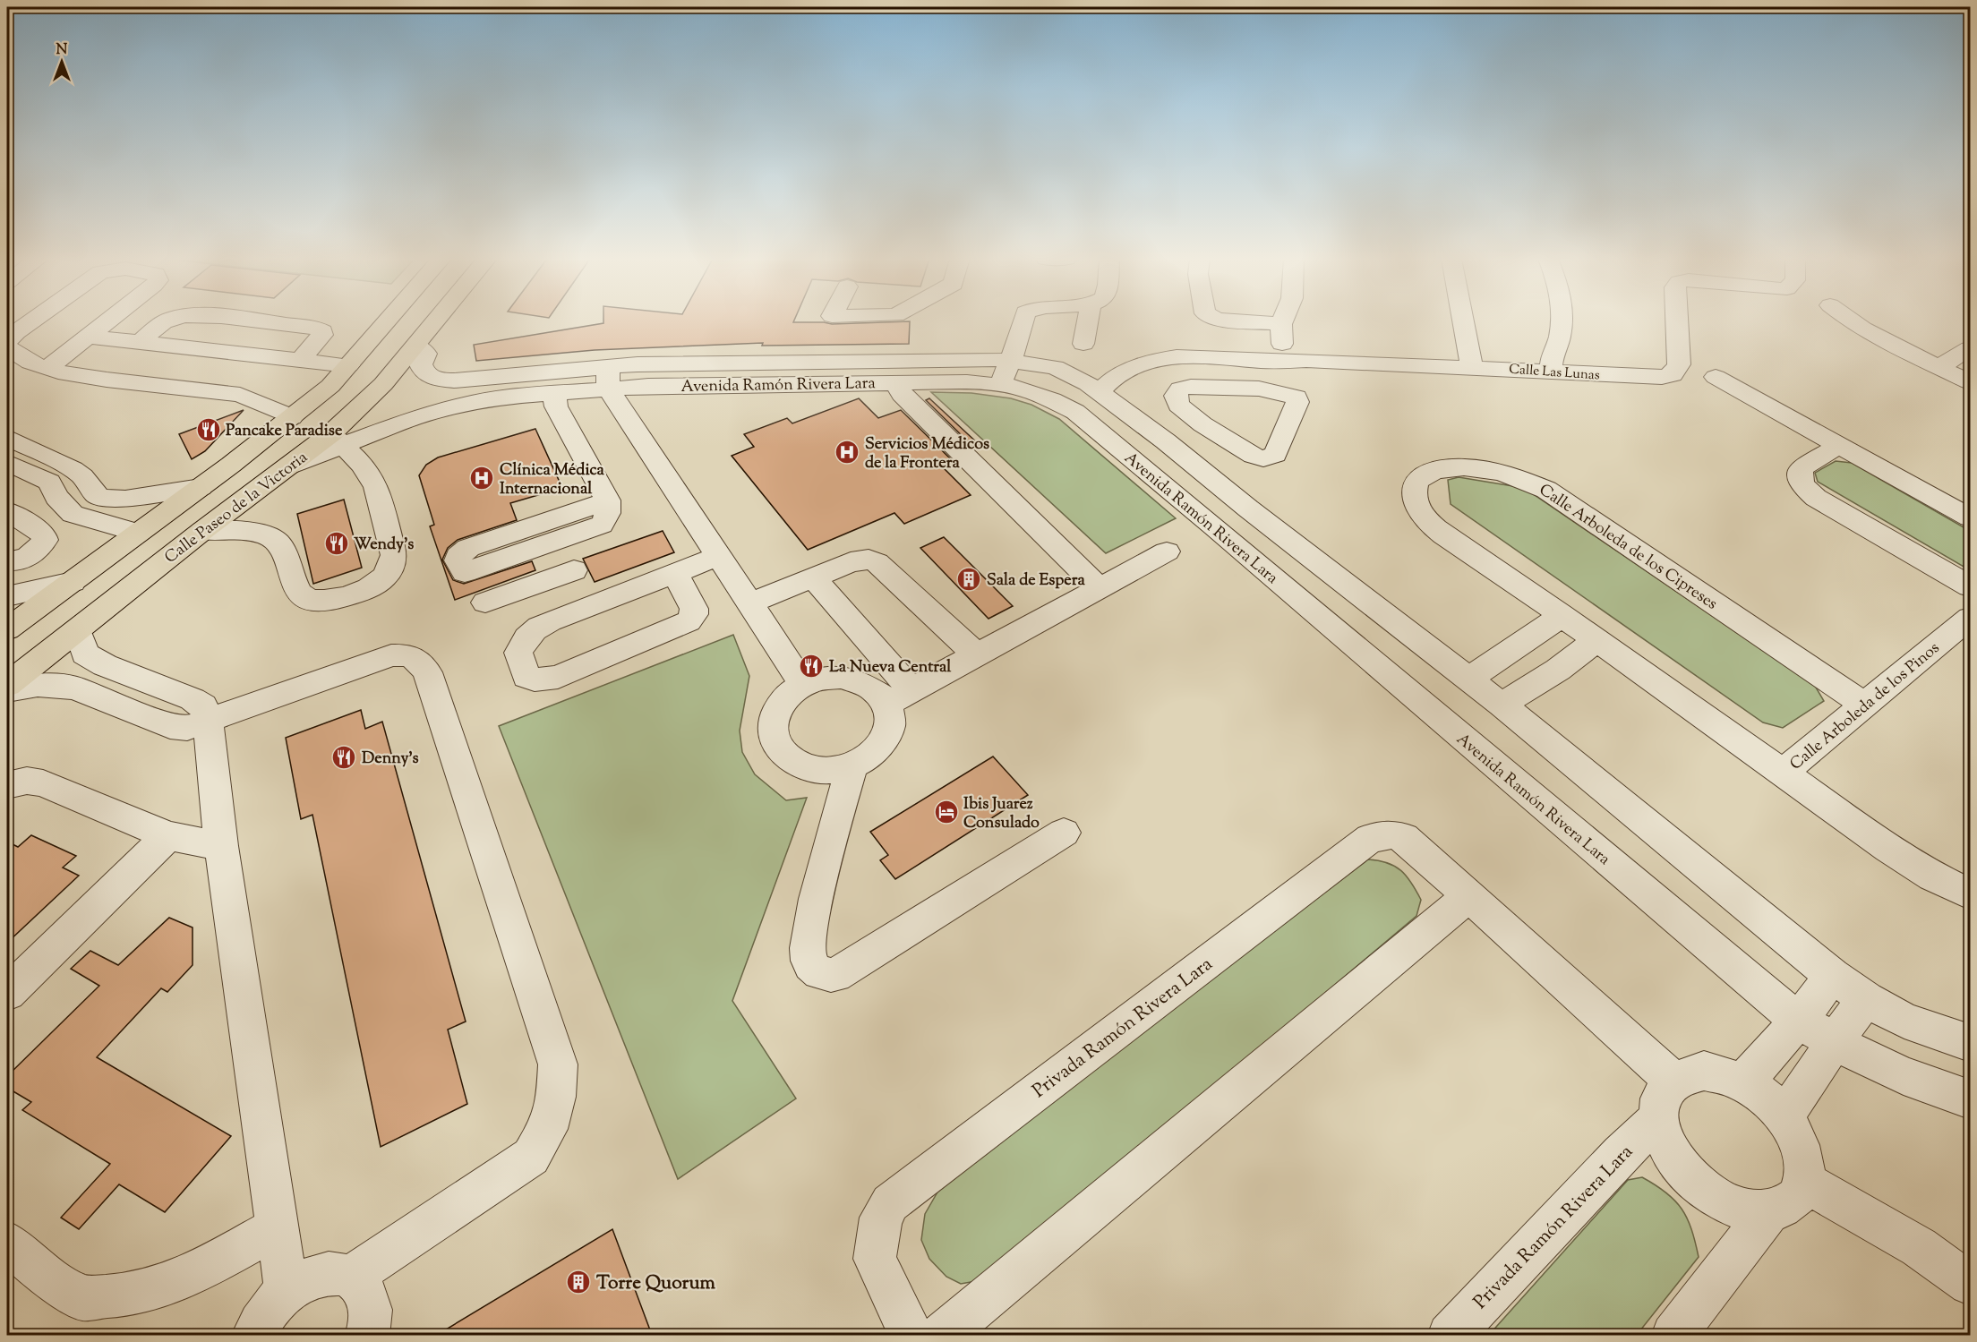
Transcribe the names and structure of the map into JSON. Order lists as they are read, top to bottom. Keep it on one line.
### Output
{"streets":{"main road":["Calle Paseo de la Victoria"],"street":["Calle Las Lunas","Avenida Ramón Rivera Lara","Calle Arboleda de los Cipreses","Calle Arboleda de los Pinos","Privada Ramón Rivera Lara"]},"crossings":[["Calle Las Lunas","Avenida Ramón Rivera Lara"],["Avenida Ramón Rivera Lara","Calle Paseo de la Victoria"],["Calle Arboleda de los Cipreses","Calle Arboleda de los Pinos"]],"places":{"restaurant":["Pancake Paradise","Wendy's","La Nueva Central","Denny's"],"hospital":["Servicios Médicos de la Frontera","Clínica Médica Internacional"],"building":["Sala de Espera","Torre Quorum"],"hotel":["Ibis Juarez Consulado"]},"north":"top"}
